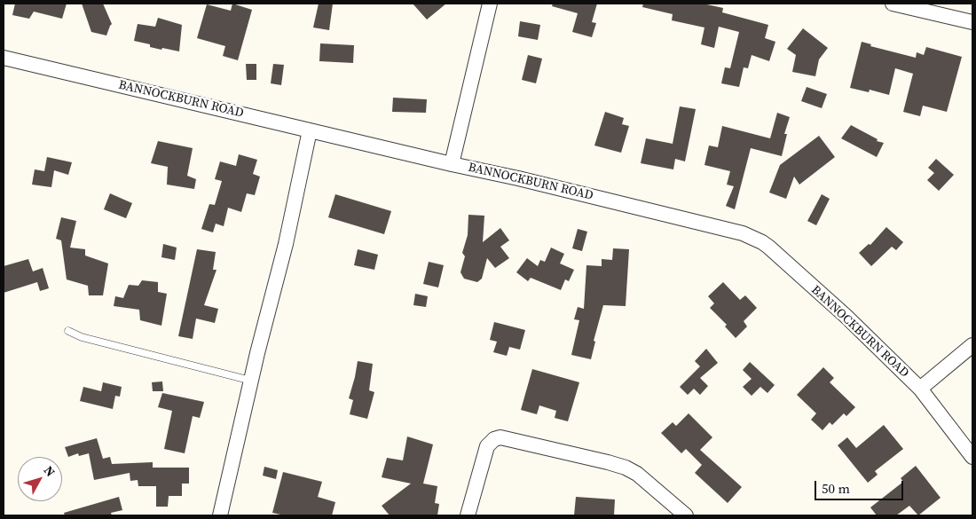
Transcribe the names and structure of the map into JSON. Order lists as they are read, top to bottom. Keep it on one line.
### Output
{"streets":{"street":["BANNOCKBURN ROAD"]},"scale_bar":"50 m","north":"top right"}
